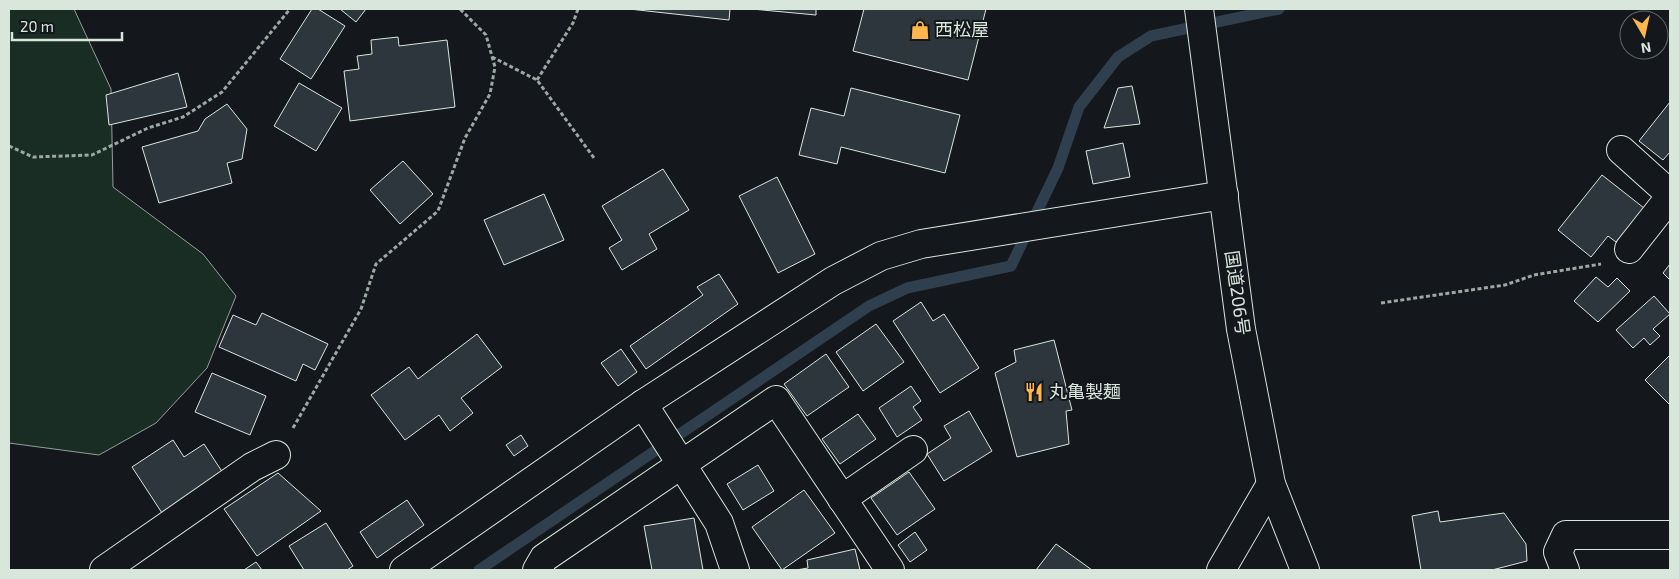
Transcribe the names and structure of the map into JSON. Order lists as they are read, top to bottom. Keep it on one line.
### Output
{"streets":{"main road":["国道206号"]},"places":{"shop":["西松屋"],"restaurant":["丸亀製麺"]},"scale_bar":"20 m","north":"bottom"}
